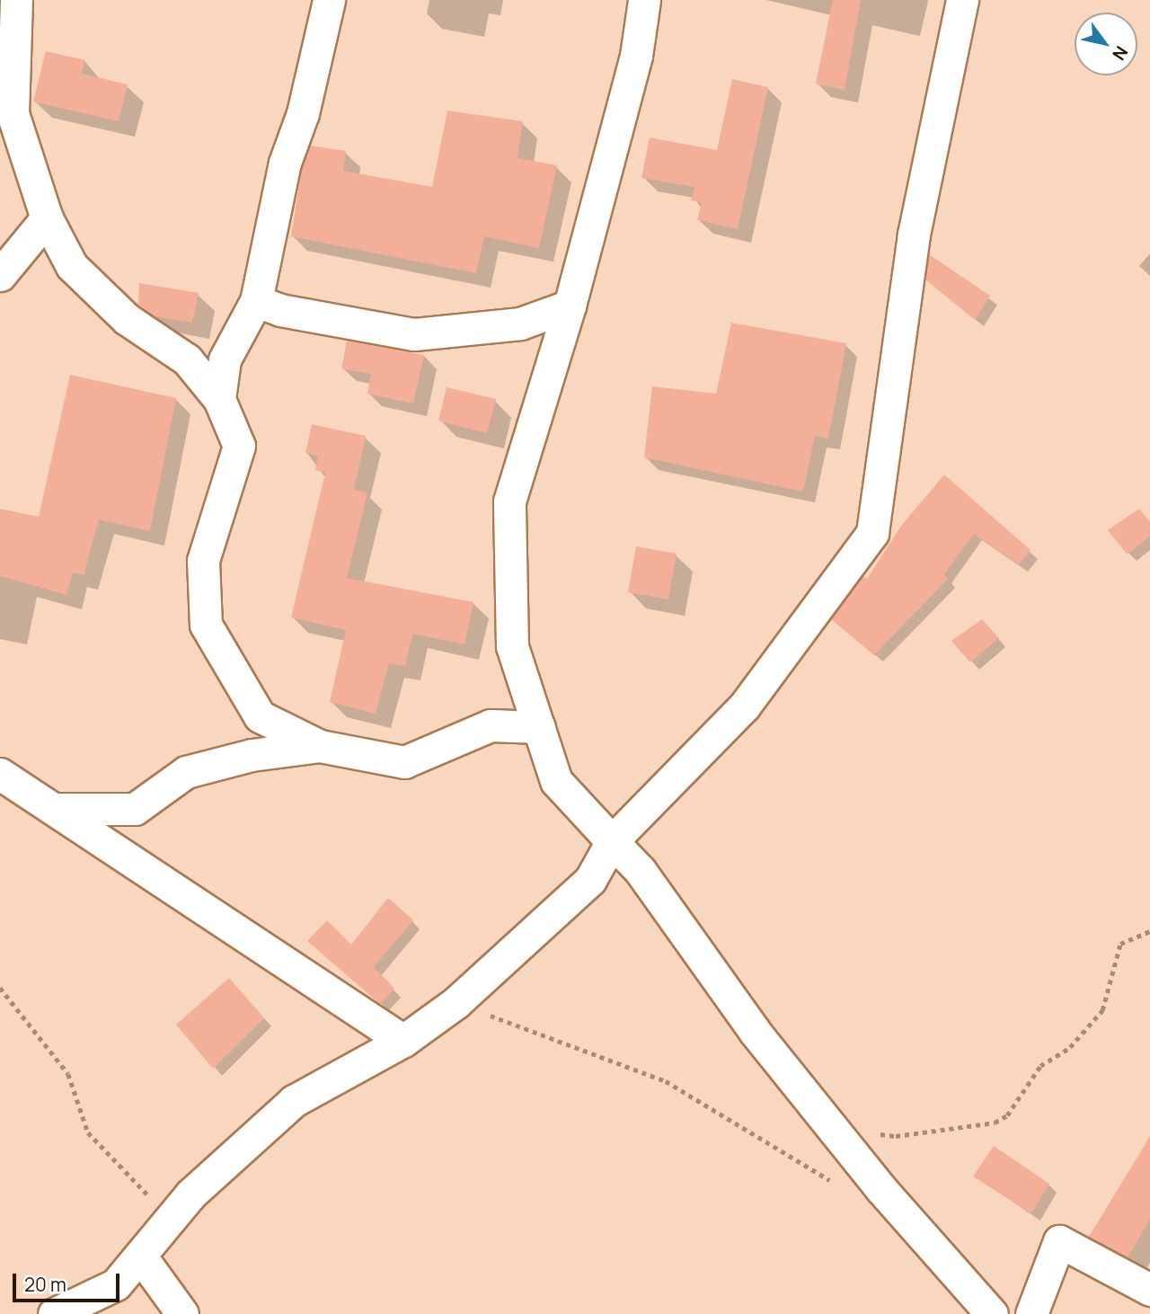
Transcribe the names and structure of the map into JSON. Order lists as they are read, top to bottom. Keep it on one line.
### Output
{"scale_bar":"20 m","north":"bottom right"}
